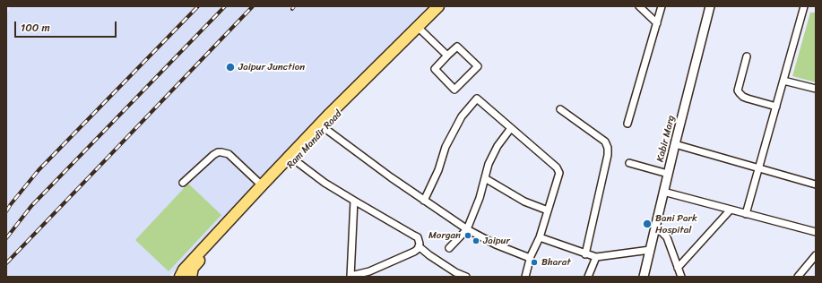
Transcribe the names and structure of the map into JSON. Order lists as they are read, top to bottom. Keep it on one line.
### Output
{"streets":{"main road":["Ram Mandir Road"],"street":["Kabir Marg"]},"places":["Jaipur Junction","Bani Park Hospital","Morgan","Jaipur","Bharat"],"scale_bar":"100 m"}
